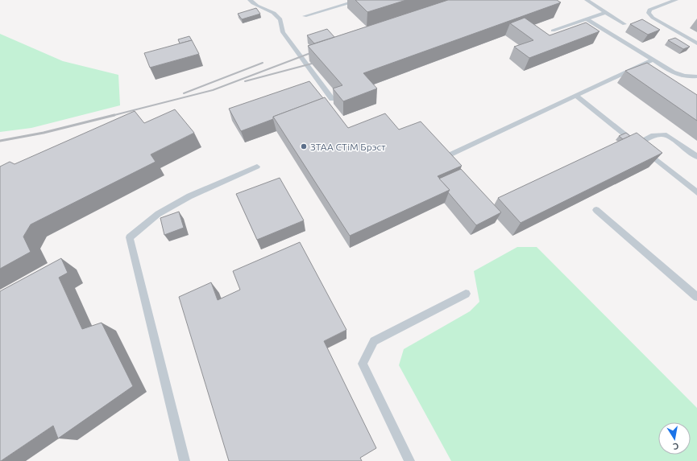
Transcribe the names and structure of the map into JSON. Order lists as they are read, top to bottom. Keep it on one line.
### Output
{"places":["ЗТАА СТіМ Брэст"],"north":"bottom"}
